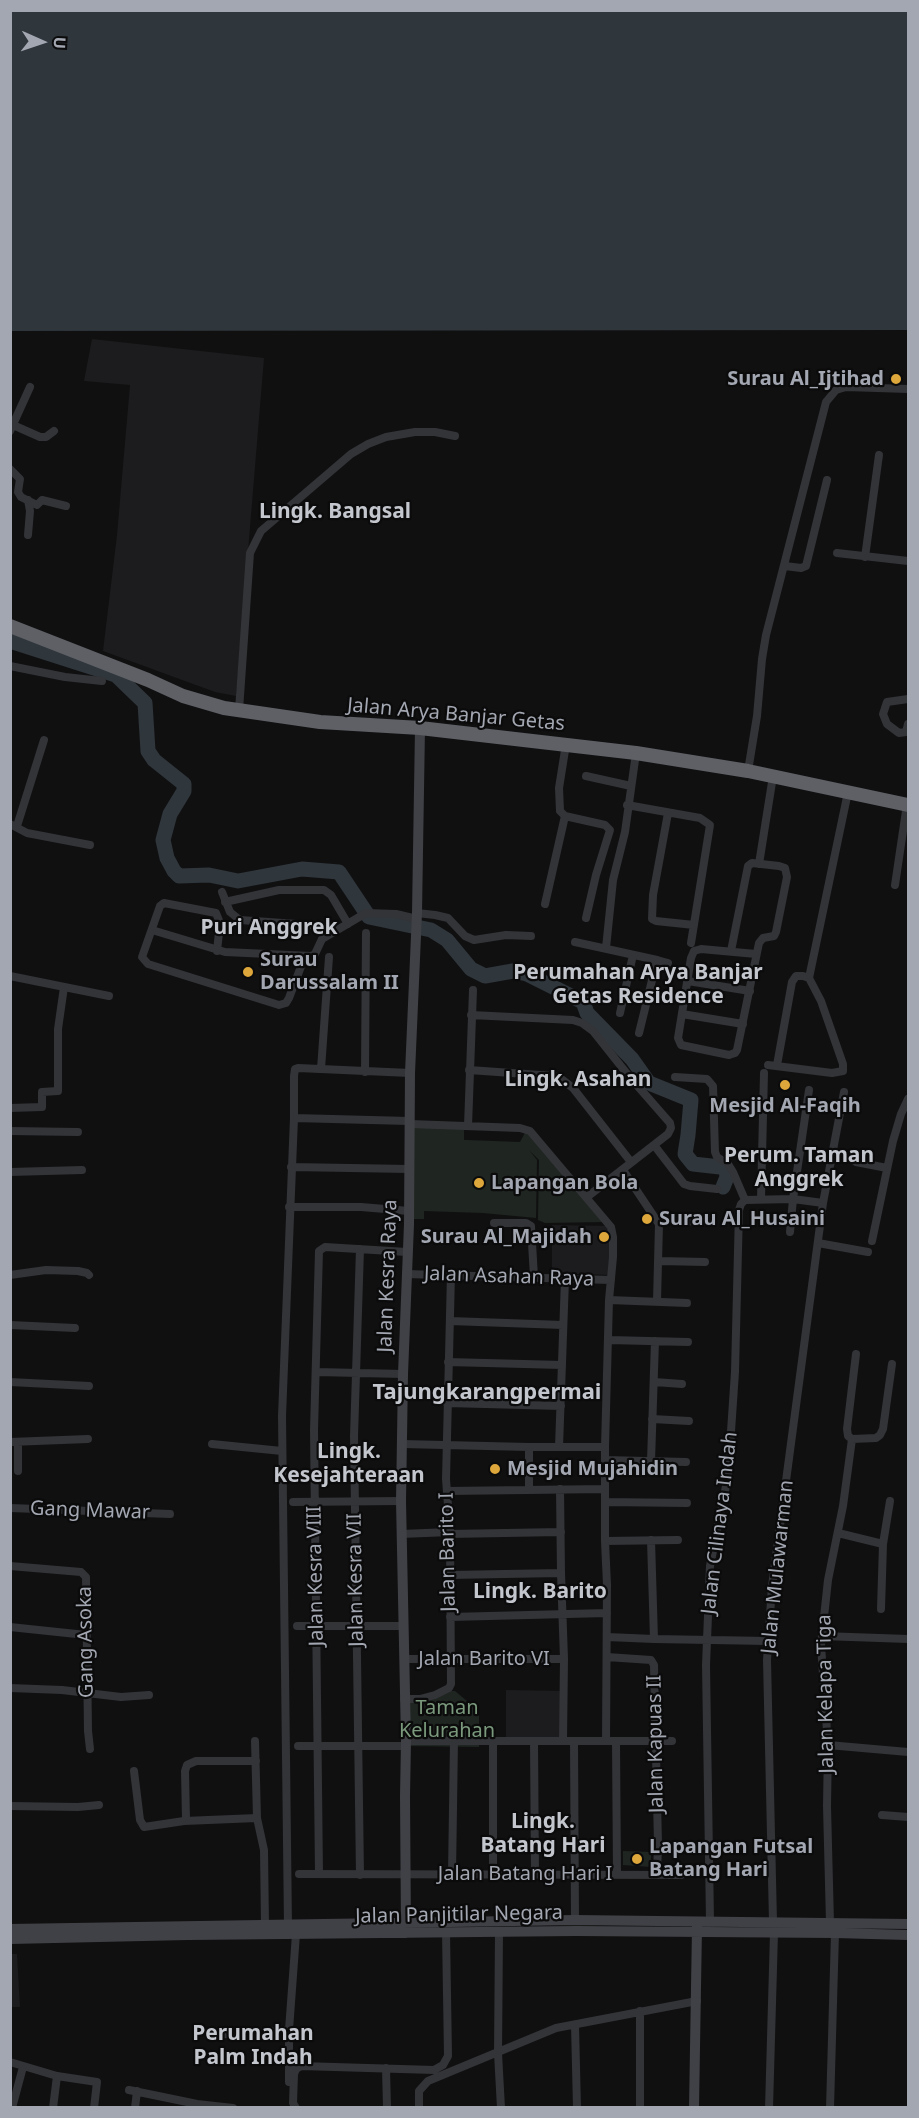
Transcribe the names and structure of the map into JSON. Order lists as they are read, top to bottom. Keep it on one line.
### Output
{"streets":{"highway":["Jalan Arya Banjar Getas"],"main road":["Jalan Kesra Raya","Jalan Panjitilar Negara"],"street":["Jalan Asahan Raya","Gang Mawar","Jalan Cilinaya Indah","Jalan Barito I","Jalan Mulawarman","Jalan Kesra VIII","Jalan Kesra VII","Gang Asoka","Jalan Barito VI","Jalan Kelapa Tiga","Jalan Kapuas II","Jalan Batang Hari I"]},"crossings":[["Jalan Arya Banjar Getas","Jalan Kesra Raya"],["Jalan Kesra Raya","Jalan Asahan Raya"],["Jalan Kesra Raya","Jalan Barito I"],["Jalan Kesra Raya","Jalan Barito VI"],["Jalan Kesra Raya","Jalan Batang Hari I"],["Jalan Kesra Raya","Jalan Panjitilar Negara"],["Jalan Asahan Raya","Jalan Barito I"],["Jalan Barito I","Jalan Barito VI"],["Jalan Mulawarman","Jalan Panjitilar Negara"],["Jalan Kesra VIII","Jalan Kesra VII"],["Jalan Kesra VIII","Jalan Batang Hari I"],["Jalan Kesra VII","Jalan Batang Hari I"],["Jalan Kelapa Tiga","Jalan Panjitilar Negara"],["Jalan Kapuas II","Jalan Batang Hari I"]],"districts":["Lingk. Bangsal","Puri Anggrek","Perumahan Arya Banjar Getas Residence","Lingk. Asahan","Perum. Taman Anggrek","Tajungkarangpermai","Lingk. Kesejahteraan","Lingk. Barito","Lingk. Batang Hari","Perumahan Palm Indah"],"parks":["Taman Kelurahan"],"places":["Surau Al_Ijtihad","Surau Darussalam II","Mesjid Al-Faqih","Lapangan Bola","Surau Al_Husaini","Surau Al_Majidah","Mesjid Mujahidin","Lapangan Futsal Batang Hari"],"north":"right"}
